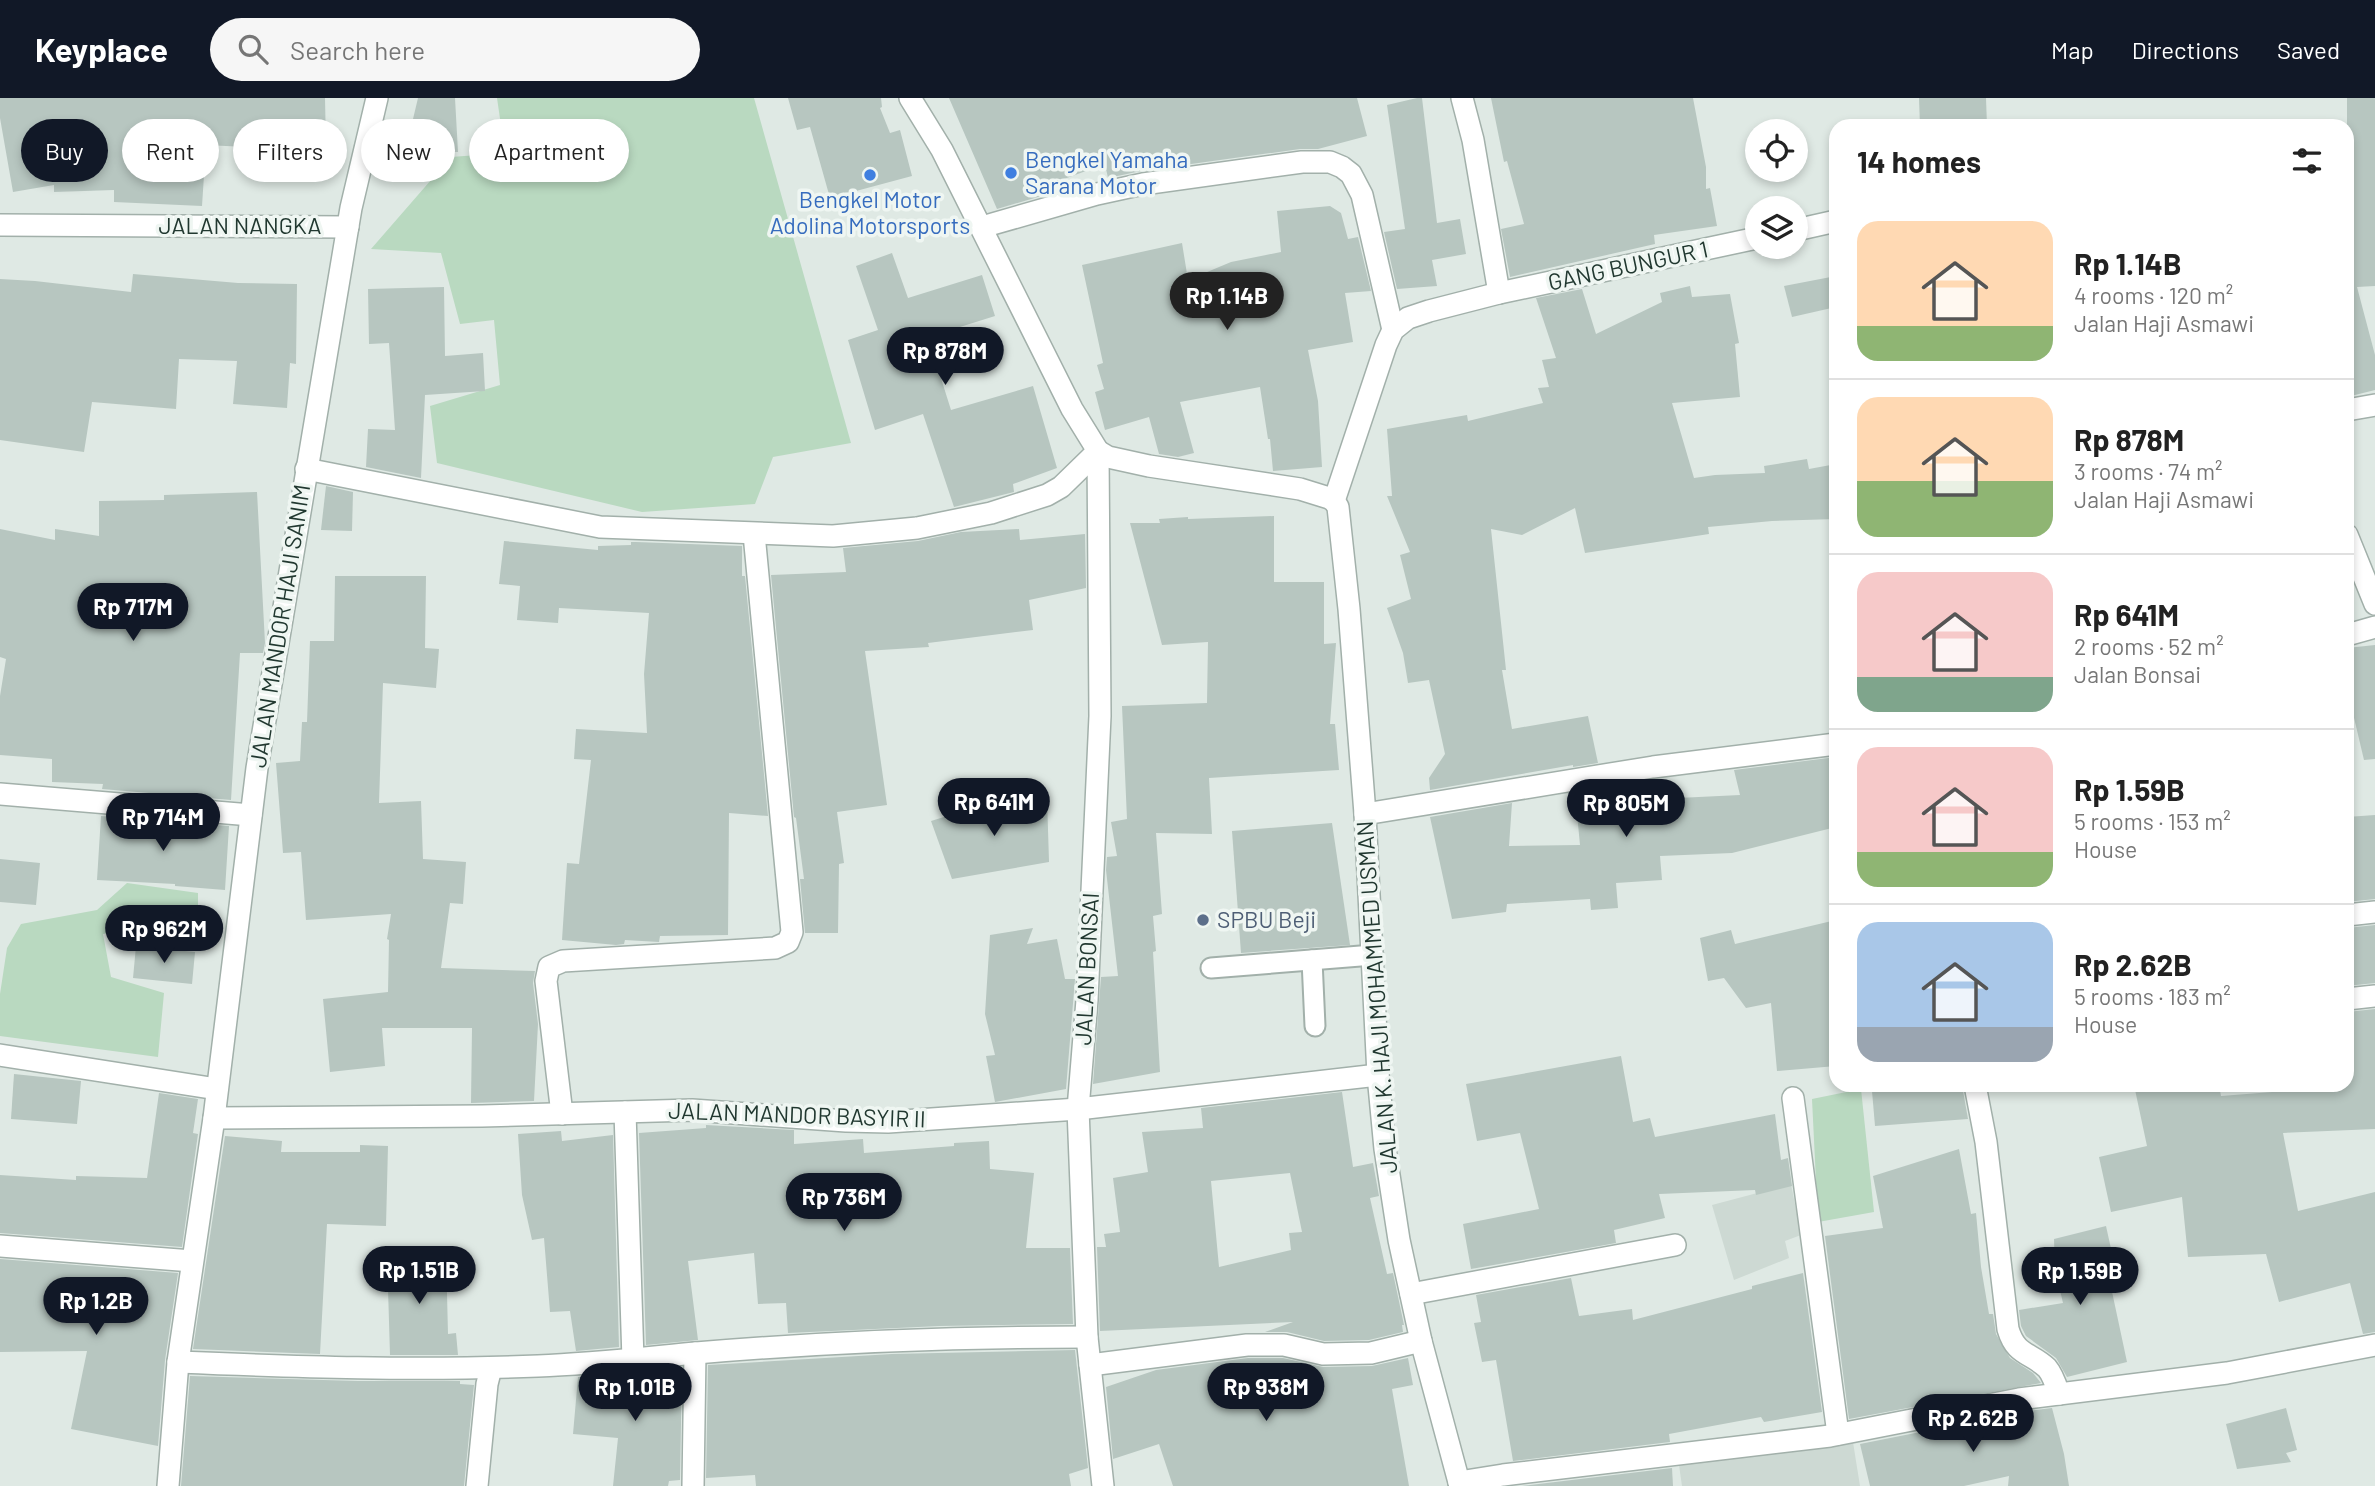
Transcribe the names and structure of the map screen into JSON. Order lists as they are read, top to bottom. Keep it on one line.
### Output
{"streets":{"street":["JALAN NANGKA","GANG BUNGUR 1","JALAN MANDOR HAJI SANIM","JALAN BONSAI","JALAN K. HAJI MOHAMMED USMAN","JALAN MANDOR BASYIR II"]},"crossings":[["JALAN NANGKA","JALAN MANDOR HAJI SANIM"],["JALAN MANDOR HAJI SANIM","JALAN MANDOR BASYIR II"],["JALAN BONSAI","JALAN MANDOR BASYIR II"],["JALAN K. HAJI MOHAMMED USMAN","JALAN MANDOR BASYIR II"]],"places":["Bengkel Yamaha Sarana Motor","Bengkel Motor Adolina Motorsports","SPBU Beji"],"page":{"header":"Keyplace","search":"Search here","nav":["Map","Directions","Saved"],"chip":["Buy","Rent","Filters","New","Apartment"],"heading":"14 homes","list":[{"name":"Rp 1.14B","note":"4 rooms · 120 m² · Jalan Haji Asmawi"},{"name":"Rp 878M","note":"3 rooms · 74 m² · Jalan Haji Asmawi"},{"name":"Rp 641M","note":"2 rooms · 52 m² · Jalan Bonsai"},{"name":"Rp 1.59B","note":"5 rooms · 153 m² · House"},{"name":"Rp 2.62B","note":"5 rooms · 183 m² · House"}],"price":["Rp 1.14B","Rp 878M","Rp 717M","Rp 641M","Rp 805M","Rp 714M","Rp 962M","Rp 736M","Rp 1.51B","Rp 1.59B","Rp 1.2B","Rp 1.01B","Rp 938M","Rp 2.62B"]}}
